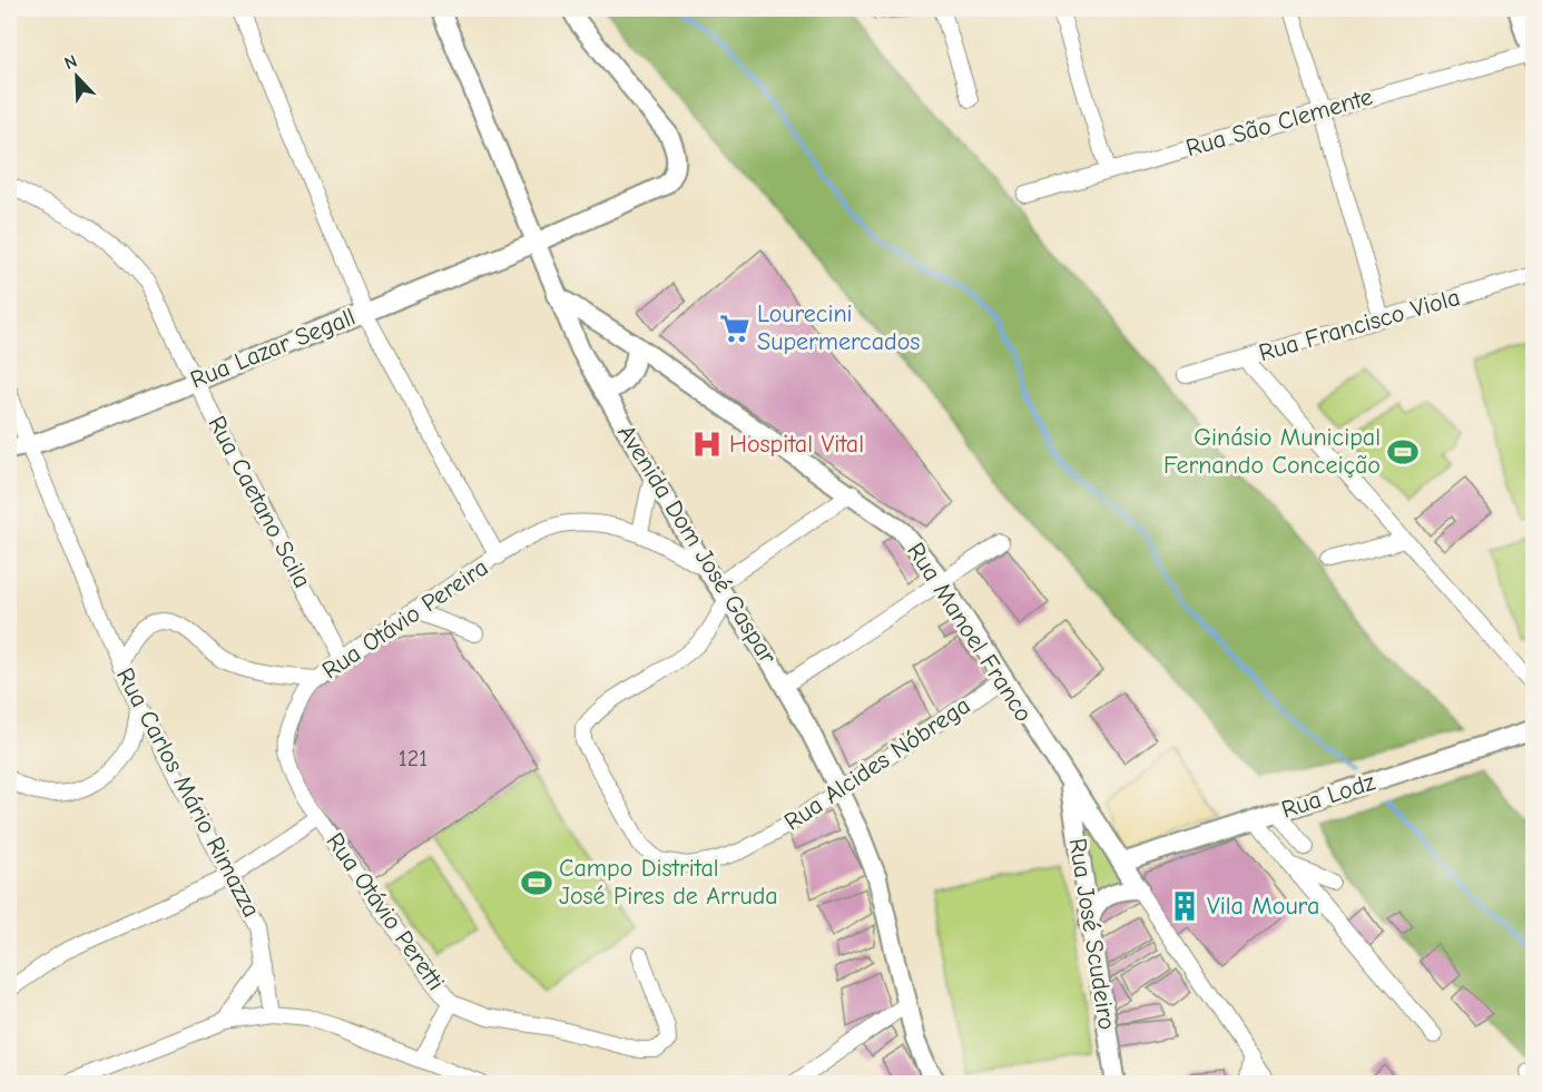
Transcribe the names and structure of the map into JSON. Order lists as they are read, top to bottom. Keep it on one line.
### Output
{"streets":{"street":["Rua São Clemente","Rua Francisco Viola","Rua Lazar Segall","Rua Caetano Scila","Avenida Dom José Gaspar","Rua Otávio Pereira","Rua Manoel Franco","Rua Alcides Nóbrega","Rua Carlos Mário Rimazza","Rua Lodz","Rua Otávio Peretti","Rua José Scudeiro"]},"crossings":[["Rua Lazar Segall","Rua Caetano Scila"],["Rua Lazar Segall","Avenida Dom José Gaspar"],["Rua Lazar Segall","Rua Carlos Mário Rimazza"],["Rua Caetano Scila","Rua Otávio Pereira"],["Avenida Dom José Gaspar","Rua Otávio Pereira"],["Avenida Dom José Gaspar","Rua Manoel Franco"],["Avenida Dom José Gaspar","Rua Alcides Nóbrega"],["Rua Otávio Pereira","Rua Carlos Mário Rimazza"],["Rua Otávio Pereira","Rua Otávio Peretti"],["Rua Manoel Franco","Rua Alcides Nóbrega"],["Rua Manoel Franco","Rua Lodz"],["Rua Manoel Franco","Rua José Scudeiro"]],"places":{"supermarket":["Lourecini Supermercados"],"hospital":["Hospital Vital"],"sports":["Ginásio Municipal Fernando Conceição","Campo Distrital José Pires de Arruda"],"building":["Vila Moura"]},"house_numbers":["121"],"north":"top left"}
